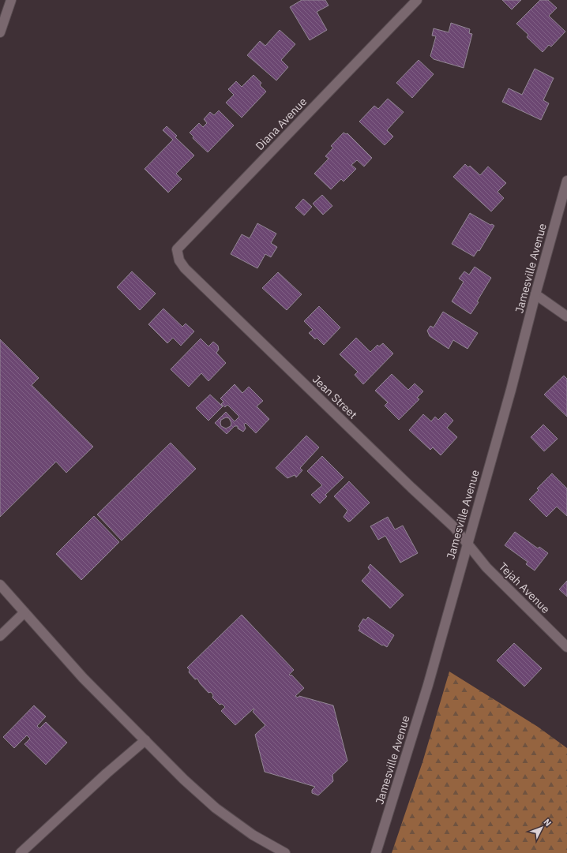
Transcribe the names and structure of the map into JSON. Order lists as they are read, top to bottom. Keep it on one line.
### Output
{"streets":{"street":["Diana Avenue","Jamesville Avenue","Jean Street","Tejah Avenue"]},"crossings":[["Diana Avenue","Jean Street"],["Jamesville Avenue","Jean Street"],["Jamesville Avenue","Tejah Avenue"],["Jean Street","Tejah Avenue"]],"north":"top right"}
